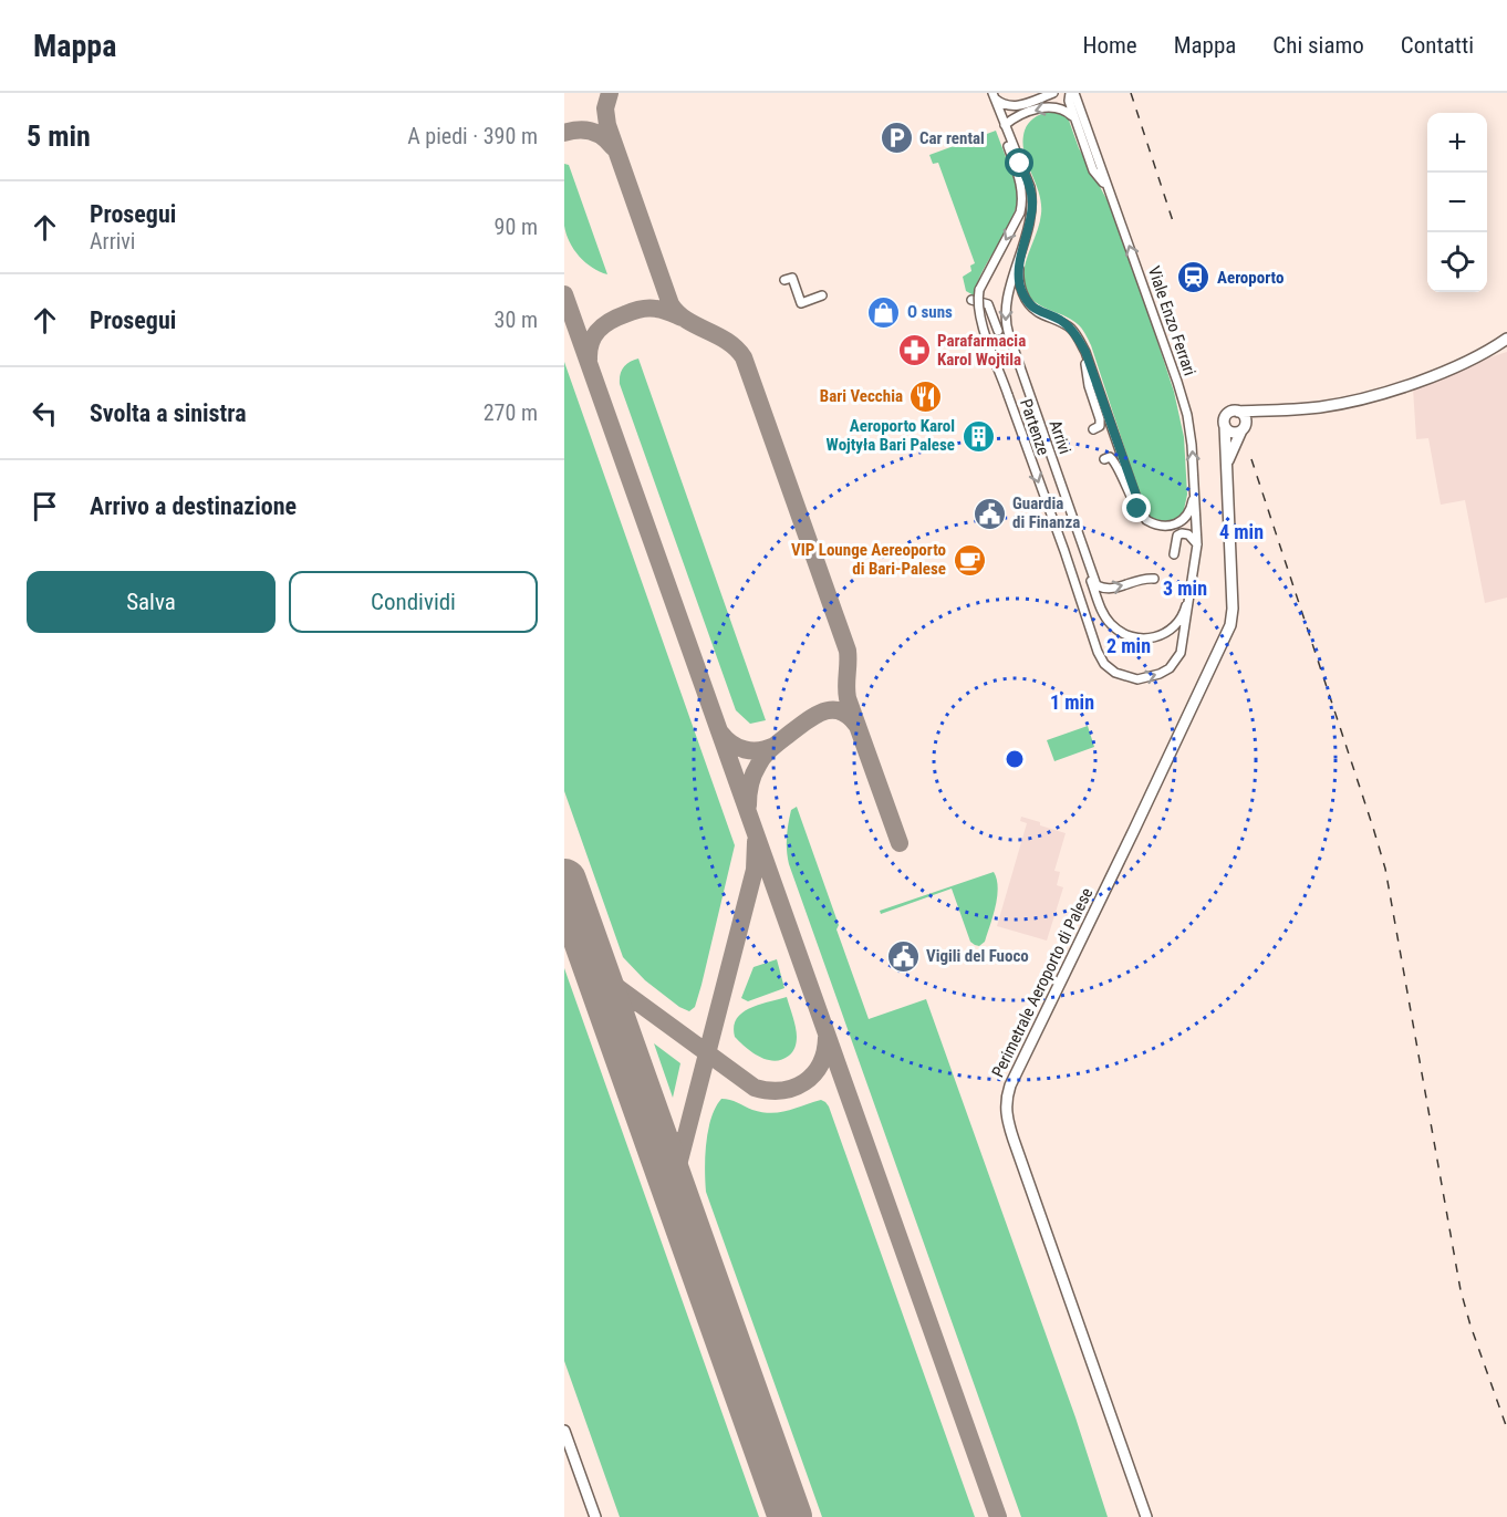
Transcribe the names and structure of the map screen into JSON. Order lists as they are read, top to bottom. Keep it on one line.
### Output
{"streets":{"street":["Viale Enzo Ferrari","Partenze","Arrivi","Perimetrale Aeroporto di Palese"]},"crossings":[["Viale Enzo Ferrari","Partenze"],["Partenze","Arrivi"]],"one_way":["Viale Enzo Ferrari"],"places":{"parking":["Car rental"],"station":["Aeroporto"],"shop":["O suns"],"pharmacy":["Parafarmacia Karol Wojtila"],"restaurant":["Bari Vecchia"],"building":["Aeroporto Karol Wojtyła Bari Palese"],"public building":["Guardia di Finanza","Vigili del Fuoco"],"cafe":["VIP Lounge Aereoporto di Bari-Palese"]},"page":{"header":"Mappa","nav":["Home","Mappa","Chi siamo","Contatti"],"heading":["5 min","A piedi · 390 m"],"map_buttons":["+","−"],"list":[["Prosegui","Arrivi","90 m"],["Prosegui","30 m"],["Svolta a sinistra","270 m"],"Arrivo a destinazione"],"buttons":["Salva","Condividi"]},"rings":["4 min","3 min","2 min","1 min"]}
